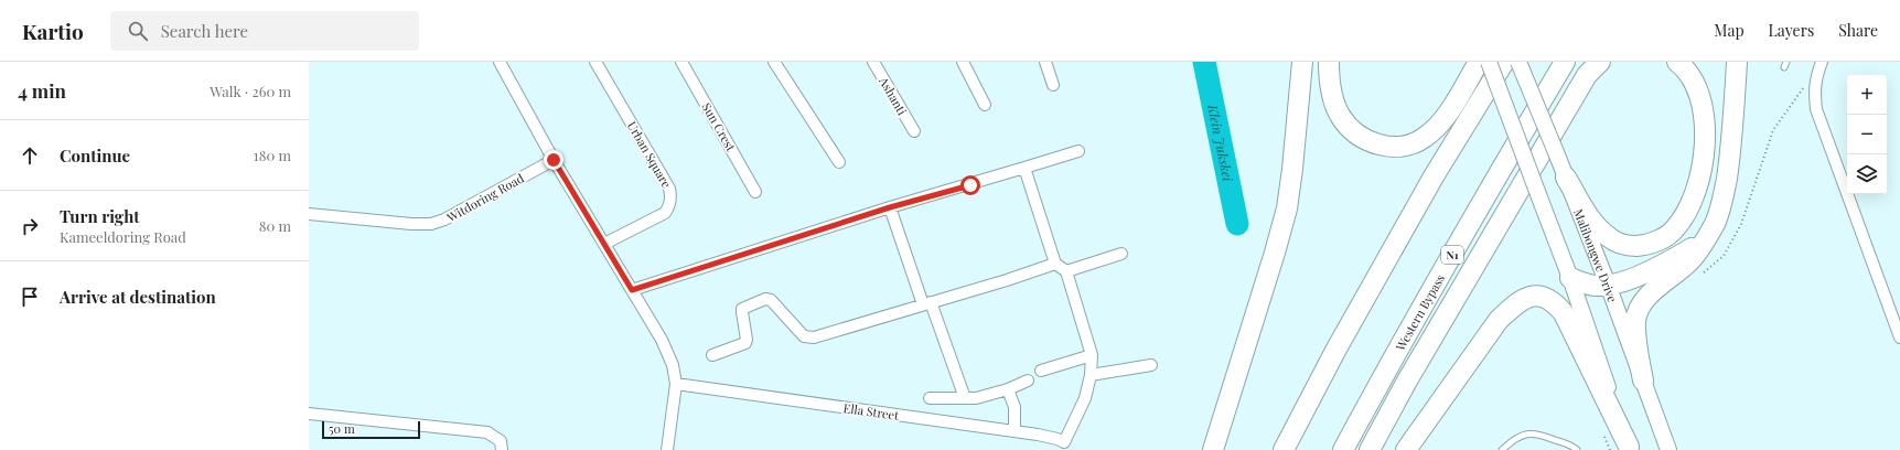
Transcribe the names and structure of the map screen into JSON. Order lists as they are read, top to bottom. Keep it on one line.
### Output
{"streets":{"highway":["N1","Western Bypass"],"main road":["Malibongwe Drive"],"street":["Ashanti","Sun Crest","Urban Square","Witdoring Road","Ella Street"]},"water":["Klein Jukskei"],"scale_bar":"50 m","page":{"header":"Kartio","search":"Search here","nav":["Map","Layers","Share"],"heading":["4 min","Walk · 260 m"],"map_buttons":["+","−"],"list":[["Continue","180 m"],["Turn right","Kameeldoring Road","80 m"],"Arrive at destination"],"scale":"50 m"}}
